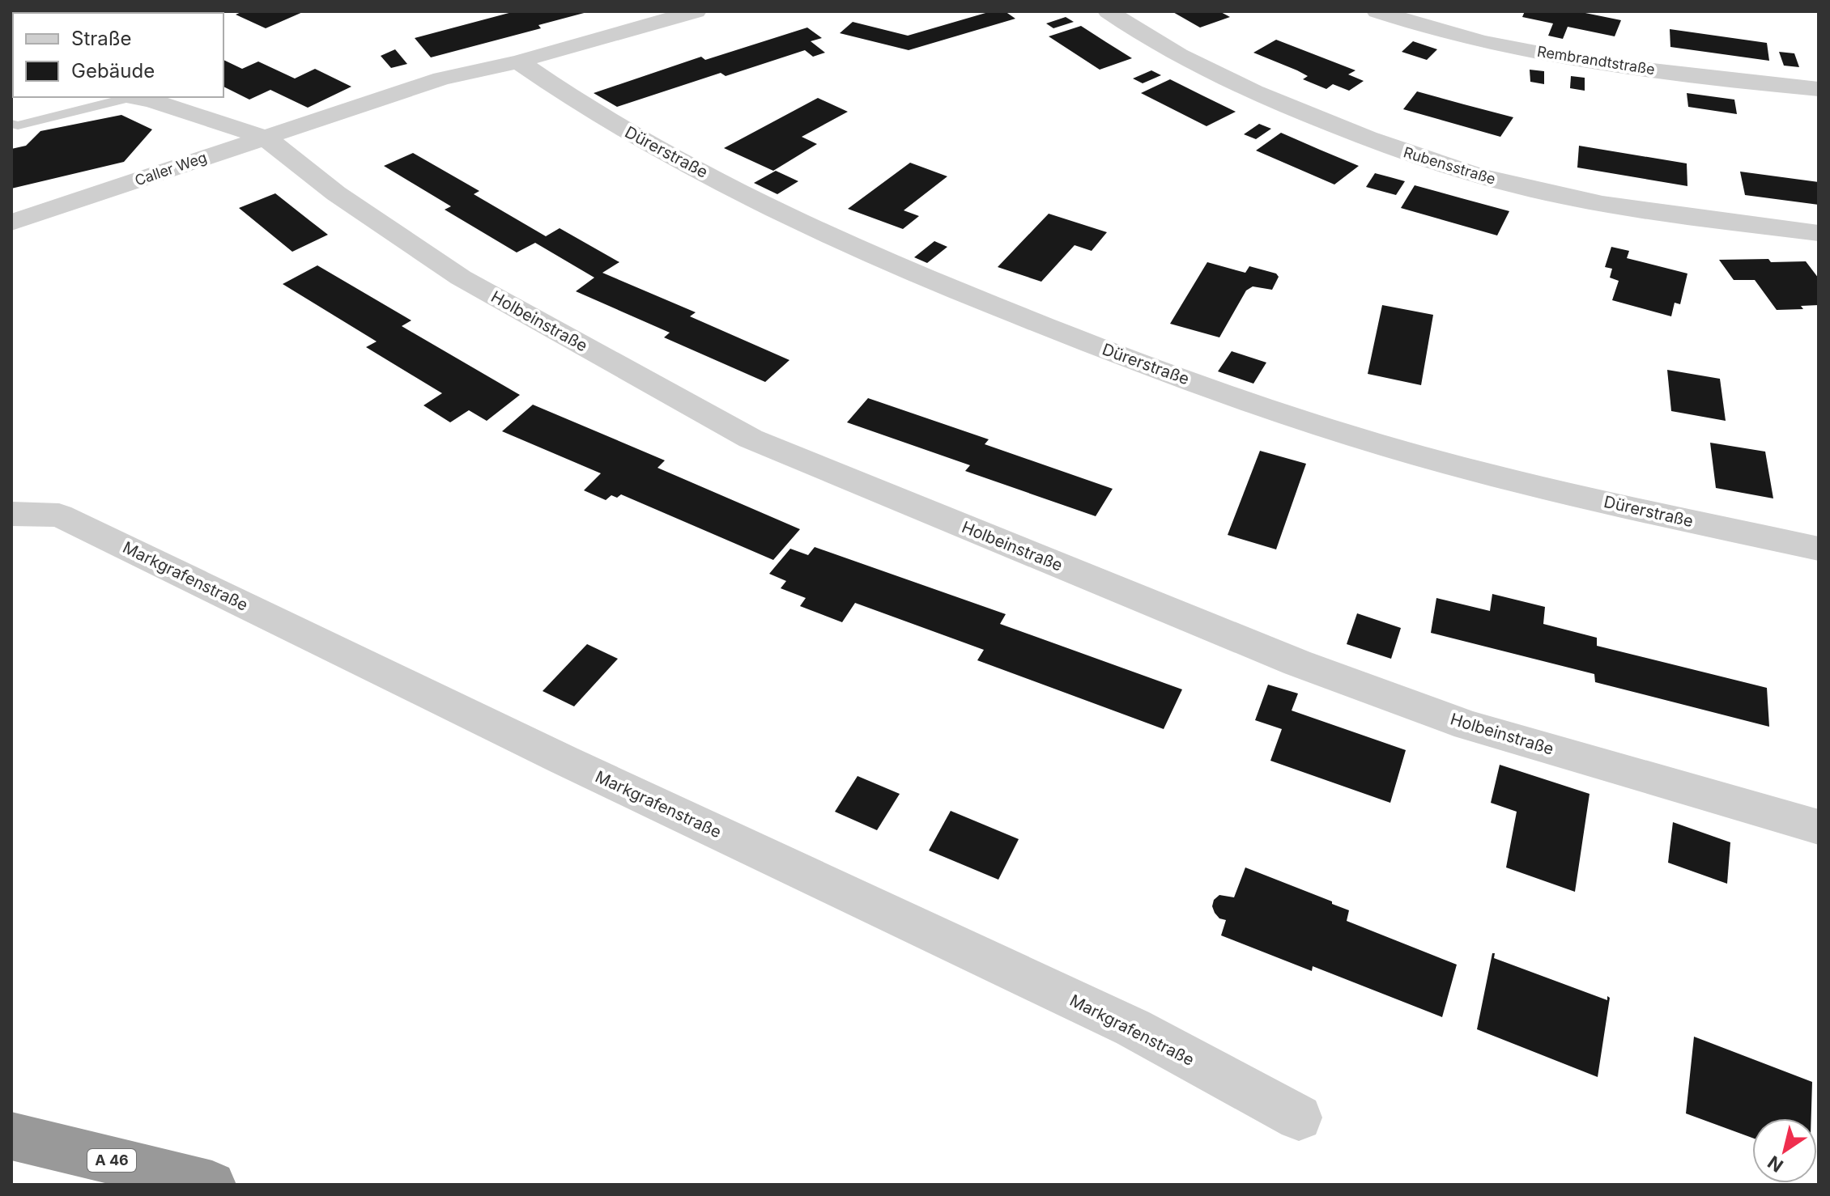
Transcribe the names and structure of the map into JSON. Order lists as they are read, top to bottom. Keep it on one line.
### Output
{"streets":{"highway":["A 46"],"street":["Rembrandtstraße","Dürerstraße","Rubensstraße","Caller Weg","Holbeinstraße","Markgrafenstraße"]},"crossings":[["Dürerstraße","Caller Weg"],["Caller Weg","Holbeinstraße"]],"legend":["Straße","Gebäude"],"north":"bottom left"}
